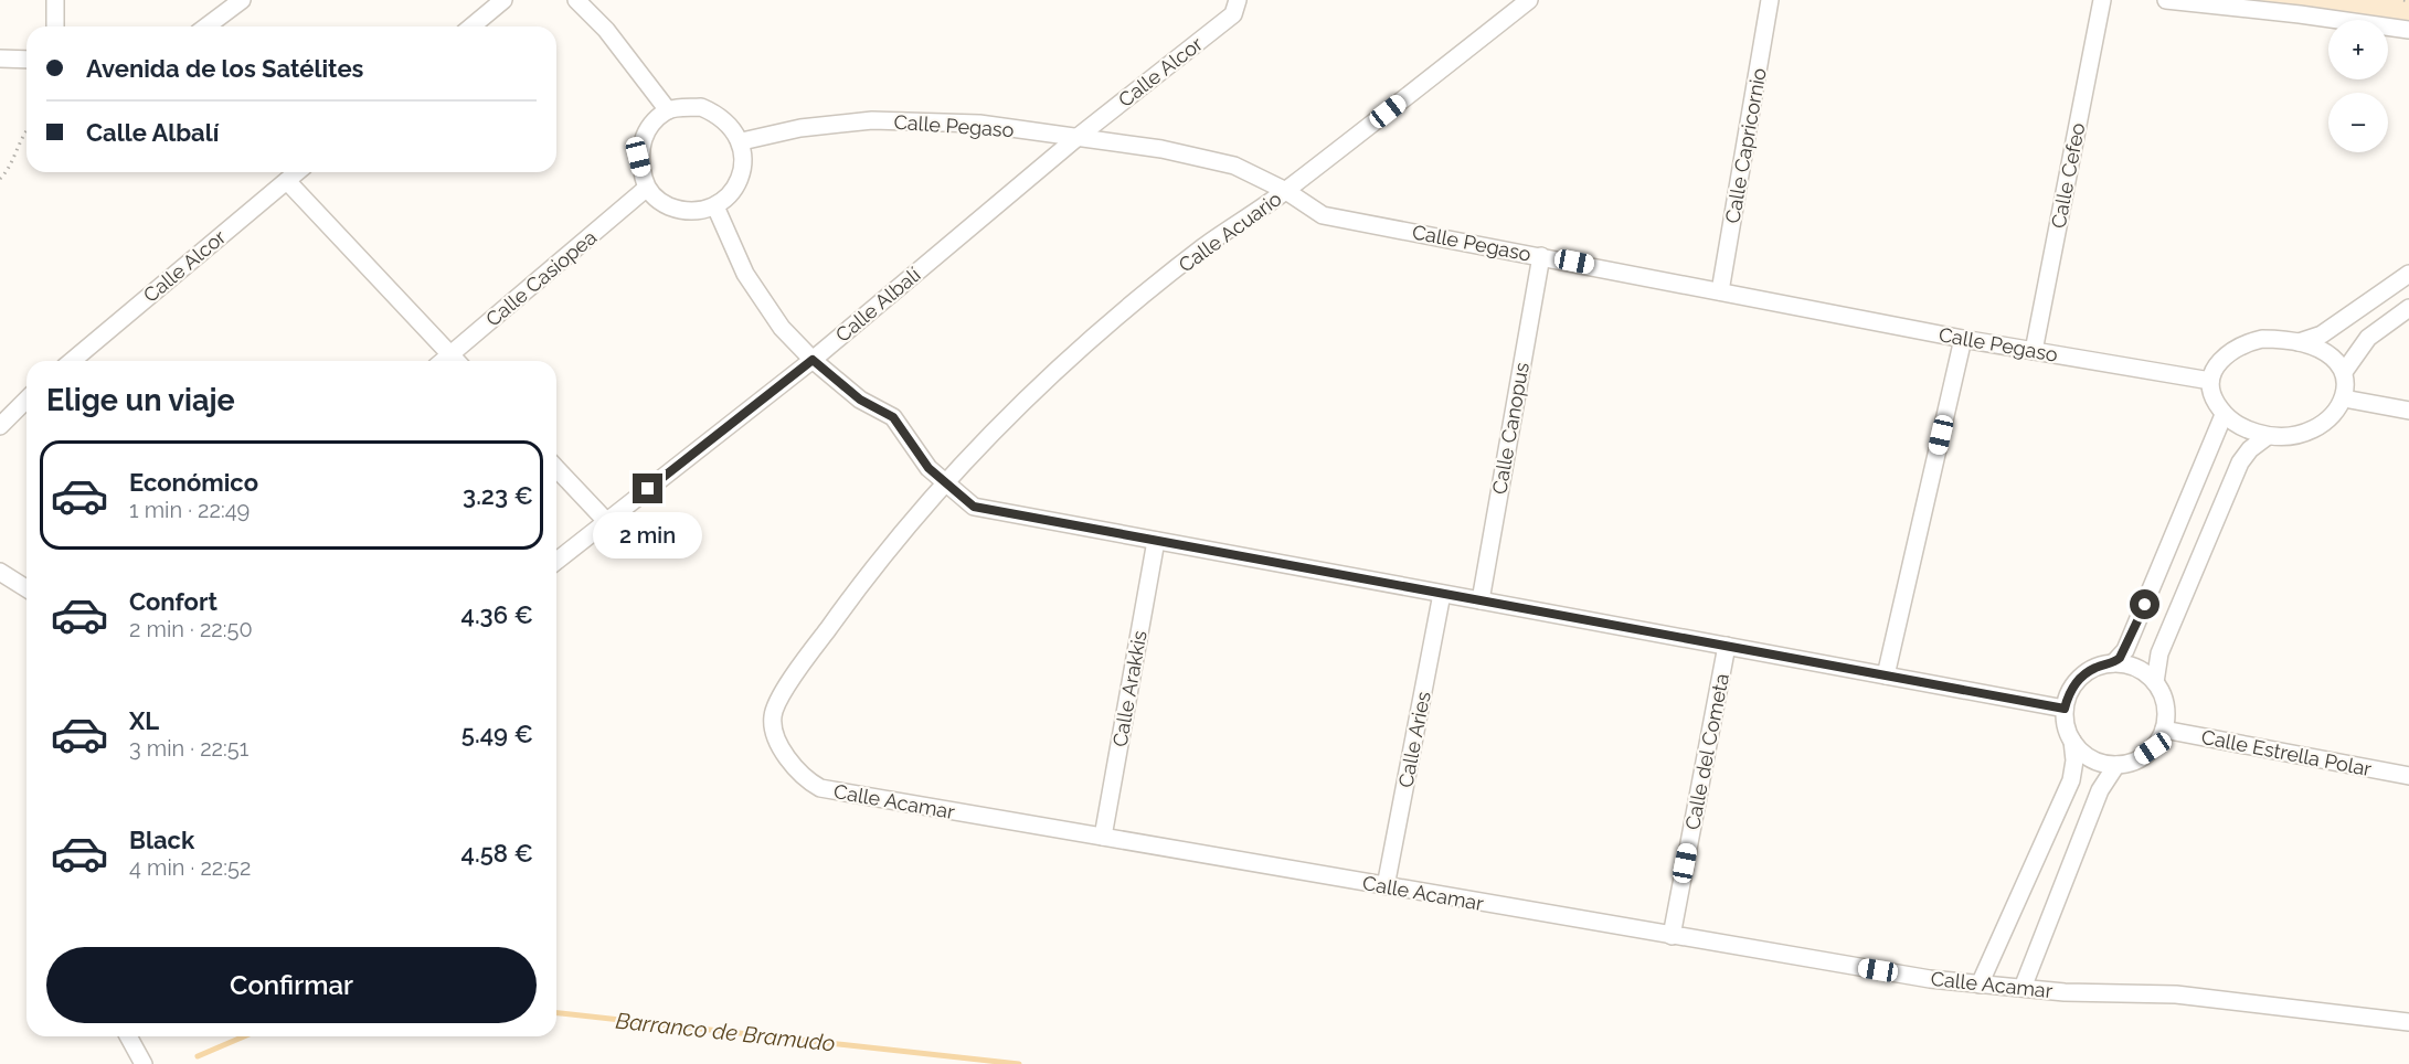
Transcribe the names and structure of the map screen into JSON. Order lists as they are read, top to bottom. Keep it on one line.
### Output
{"streets":{"street":["Calle Alcor","Calle Pegaso","Calle Capricornio","Calle Cefeo","Calle Acuario","Calle Casiopea","Calle Albalí","Calle Canopus","Calle Arakkis","Calle Aries","Calle del Cometa","Calle Estrella Polar","Calle Acamar"]},"crossings":[["Calle Alcor","Calle Pegaso"],["Calle Alcor","Calle Albalí"],["Calle Pegaso","Calle Capricornio"],["Calle Pegaso","Calle Cefeo"],["Calle Pegaso","Calle Acuario"],["Calle Pegaso","Calle Casiopea"],["Calle Pegaso","Calle Albalí"],["Calle Pegaso","Calle Canopus"],["Calle Acuario","Calle Acamar"],["Calle Arakkis","Calle Acamar"],["Calle Aries","Calle Acamar"],["Calle del Cometa","Calle Acamar"]],"water":["Barranco de Bramudo"],"page":{"map_buttons":["+","−"],"banner":["Avenida de los Satélites","Calle Albalí"],"heading":"Elige un viaje","list":[{"name":"Económico","note":"1 min · 22:49","value":"3.23 €"},{"name":"Confort","note":"2 min · 22:50","value":"4.36 €"},{"name":"XL","note":"3 min · 22:51","value":"5.49 €"},{"name":"Black","note":"4 min · 22:52","value":"4.58 €"}],"bubble":"2 min","buttons":"Confirmar"}}
